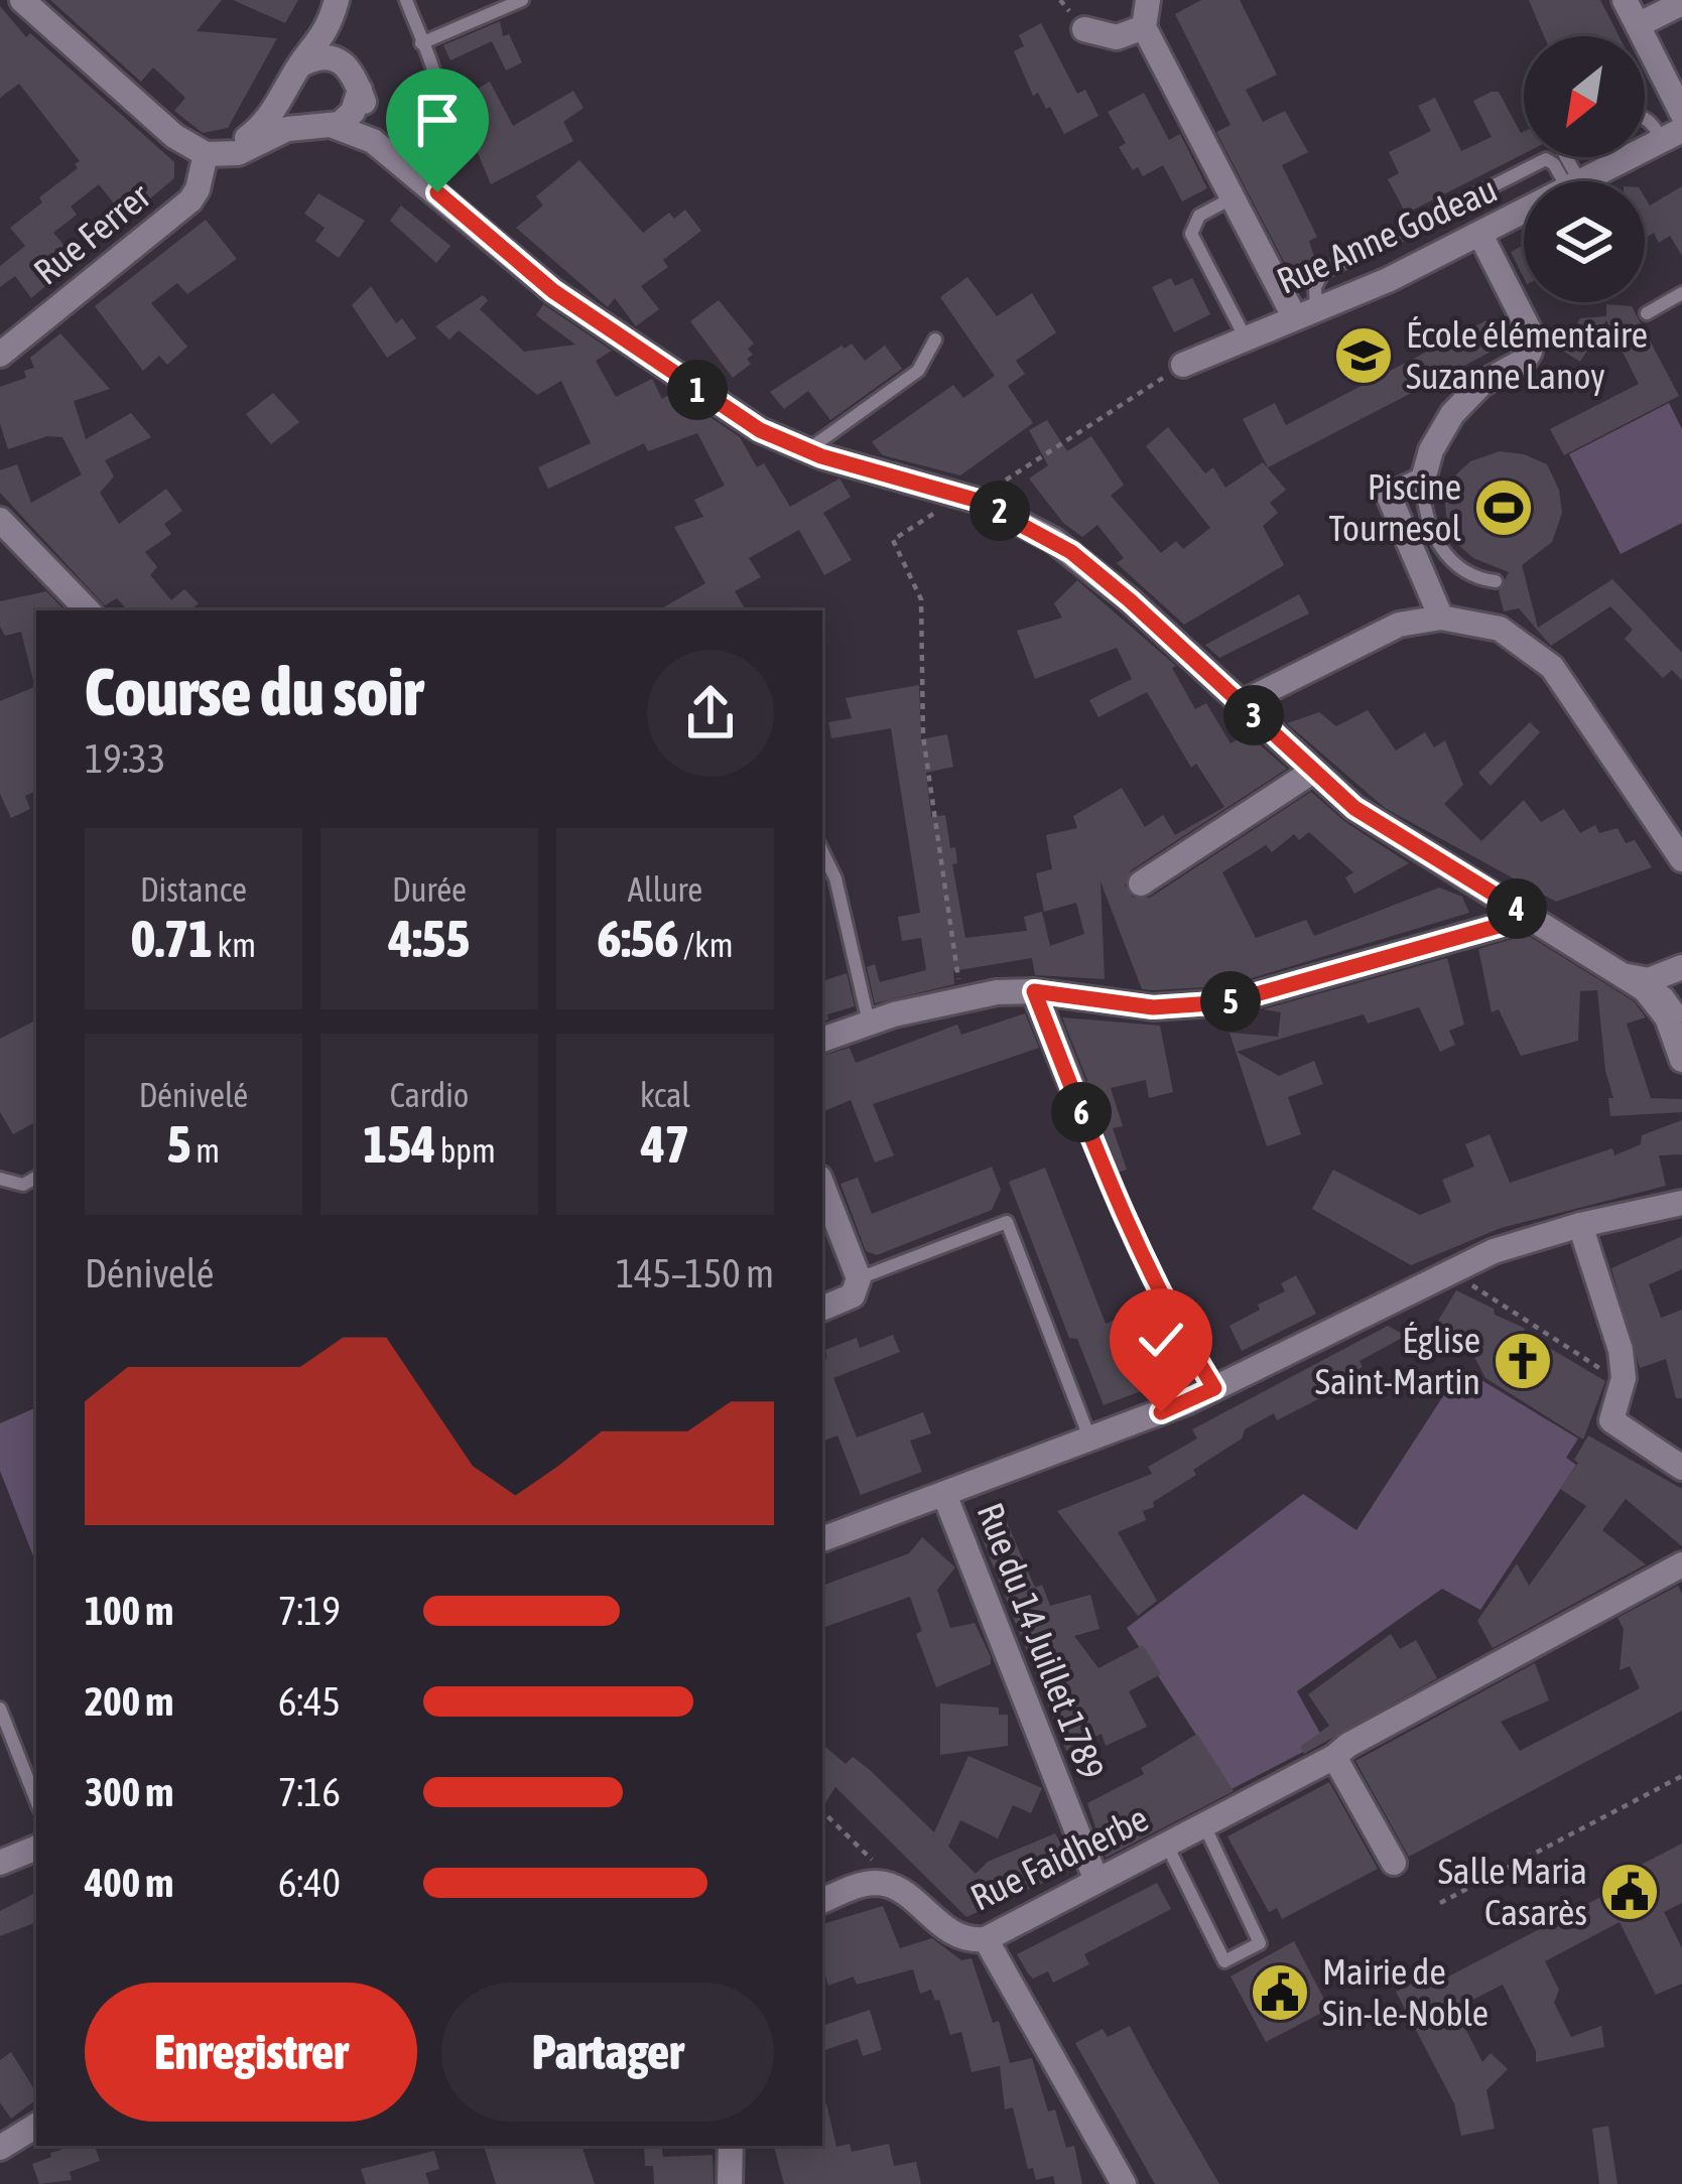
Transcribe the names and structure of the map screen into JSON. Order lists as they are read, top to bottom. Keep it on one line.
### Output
{"streets":{"street":["Rue Ferrer","Rue Anne Godeau","Rue du 14 Juillet 1789","Rue Faidherbe"]},"crossings":[["Rue du 14 Juillet 1789","Rue Faidherbe"]],"places":{"school or university":["École élémentaire Suzanne Lanoy"],"sports":["Piscine Tournesol"],"church":["Église Saint-Martin"],"public building":["Salle Maria Casarès","Mairie de Sin-le-Noble"]},"north":"bottom left","page":{"pins":["1","2","3","4","5","6"],"heading":["Course du soir","19:33"],"stats":[["Distance","0.71 km"],["Durée","4:55"],["Allure","6:56 /km"],["Dénivelé","5 m"],["Cardio","154 bpm"],["kcal","47"]],"chart":["Dénivelé","145–150 m"],"list":[{"name":"100 m","note":"7:19"},{"name":"200 m","note":"6:45"},{"name":"300 m","note":"7:16"},{"name":"400 m","note":"6:40"}],"buttons":["Enregistrer","Partager"]}}
